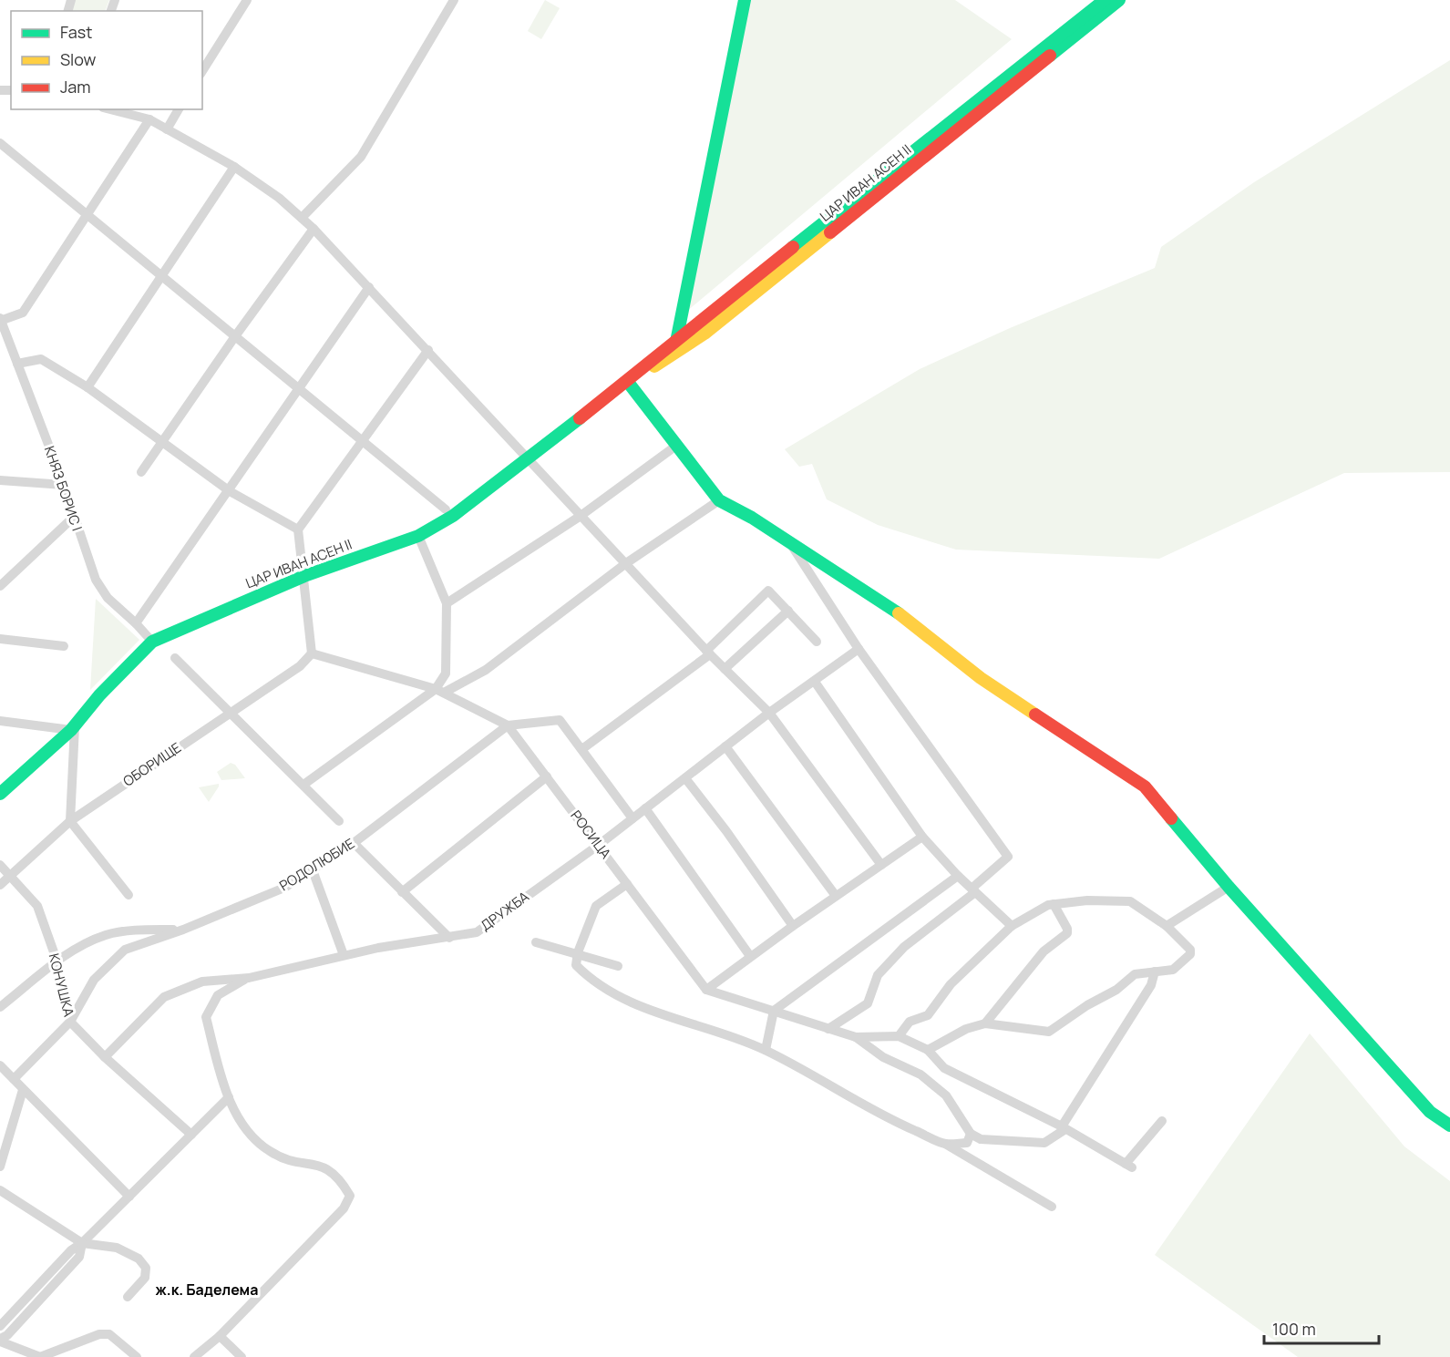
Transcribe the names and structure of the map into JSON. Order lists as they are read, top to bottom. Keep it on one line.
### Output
{"streets":{"street":["ЦАР ИВАН АСЕН II","КНЯЗ БОРИС I","ОБОРИЩЕ","РОСИЦА","РОДОЛЮБИЕ","ДРУЖБА","КОНУШКА"]},"crossings":[["ЦАР ИВАН АСЕН II","КНЯЗ БОРИС I"],["ОБОРИЩЕ","РОСИЦА"],["ОБОРИЩЕ","КОНУШКА"],["РОСИЦА","РОДОЛЮБИЕ"],["РОСИЦА","ДРУЖБА"],["РОДОЛЮБИЕ","КОНУШКА"],["ДРУЖБА","КОНУШКА"]],"districts":["ж.к. Баделема"],"legend":["Fast","Slow","Jam"],"scale_bar":"100 m"}
